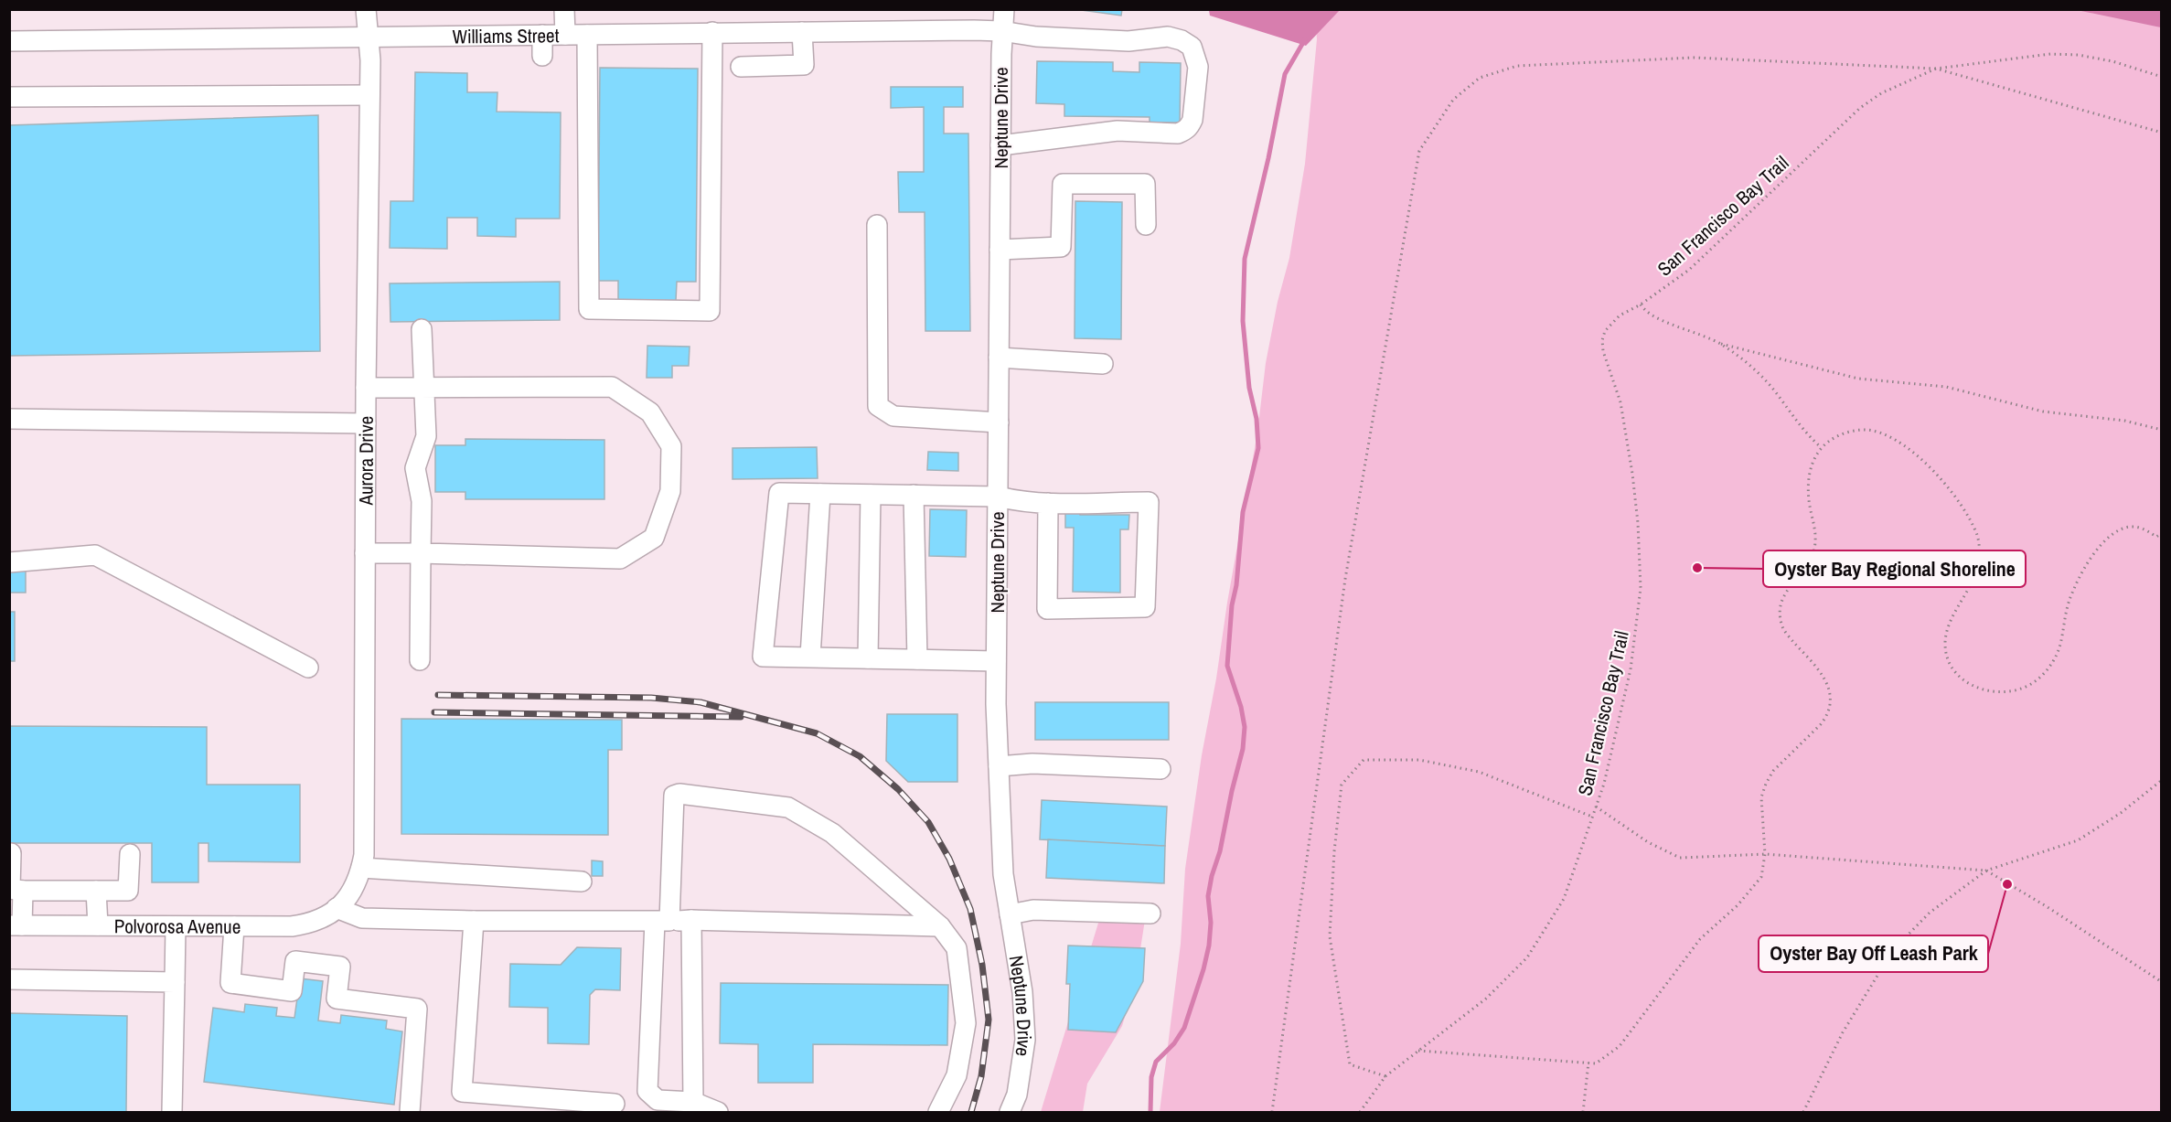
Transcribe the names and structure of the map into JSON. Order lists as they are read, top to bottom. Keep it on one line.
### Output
{"streets":{"street":["Williams Street","Neptune Drive","Aurora Drive","Polvorosa Avenue"],"path":["San Francisco Bay Trail"]},"crossings":[["Williams Street","Neptune Drive"],["Williams Street","Aurora Drive"],["Aurora Drive","Polvorosa Avenue"]],"places":["Oyster Bay Regional Shoreline","Oyster Bay Off Leash Park"]}
